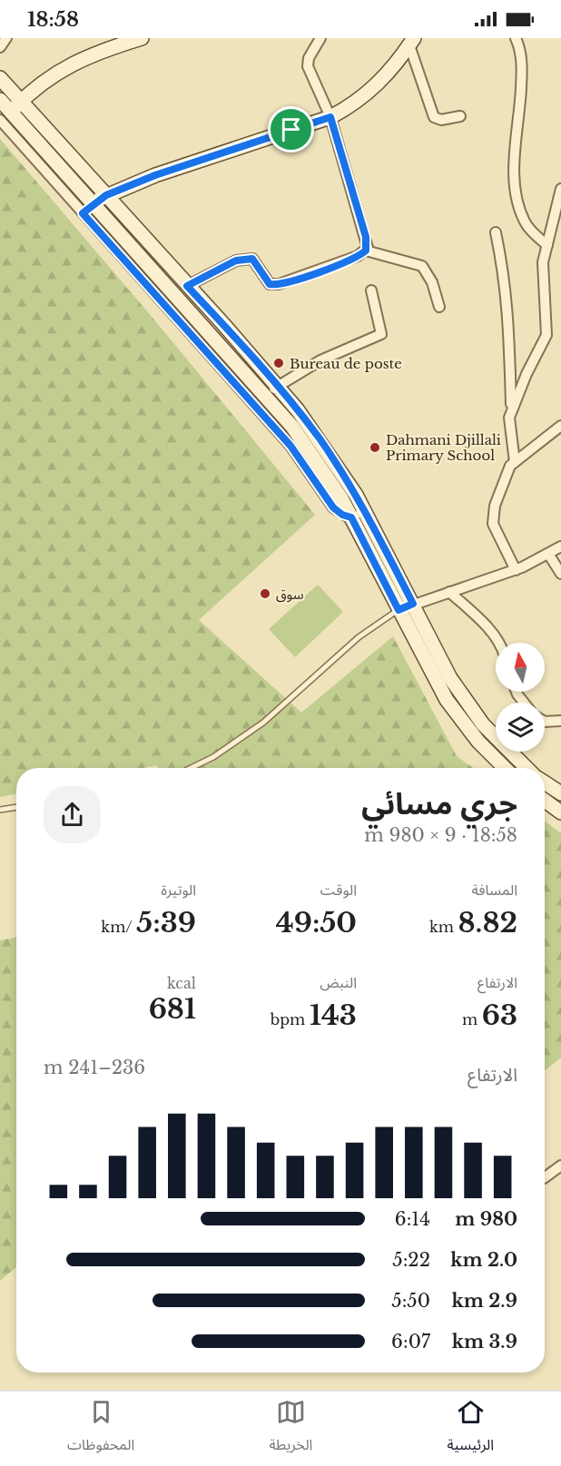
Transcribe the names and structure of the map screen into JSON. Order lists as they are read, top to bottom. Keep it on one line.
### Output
{"places":["Bureau de poste","Dahmani Djillali Primary School","سوق"],"north":"top","page":{"status":"18:58","heading":["جري مسائي","18:58 · 9 × 980 m"],"stats":[["المسافة","8.82 km"],["الوقت","49:50"],["الوتيرة","5:39 /km"],["الارتفاع","63 m"],["النبض","143 bpm"],["kcal","681"]],"chart":["الارتفاع","236–241 m"],"list":[{"name":"980 m","note":"6:14"},{"name":"2.0 km","note":"5:22"},{"name":"2.9 km","note":"5:50"},{"name":"3.9 km","note":"6:07"}],"tabs":["الرئيسية","الخريطة","المحفوظات"]}}
